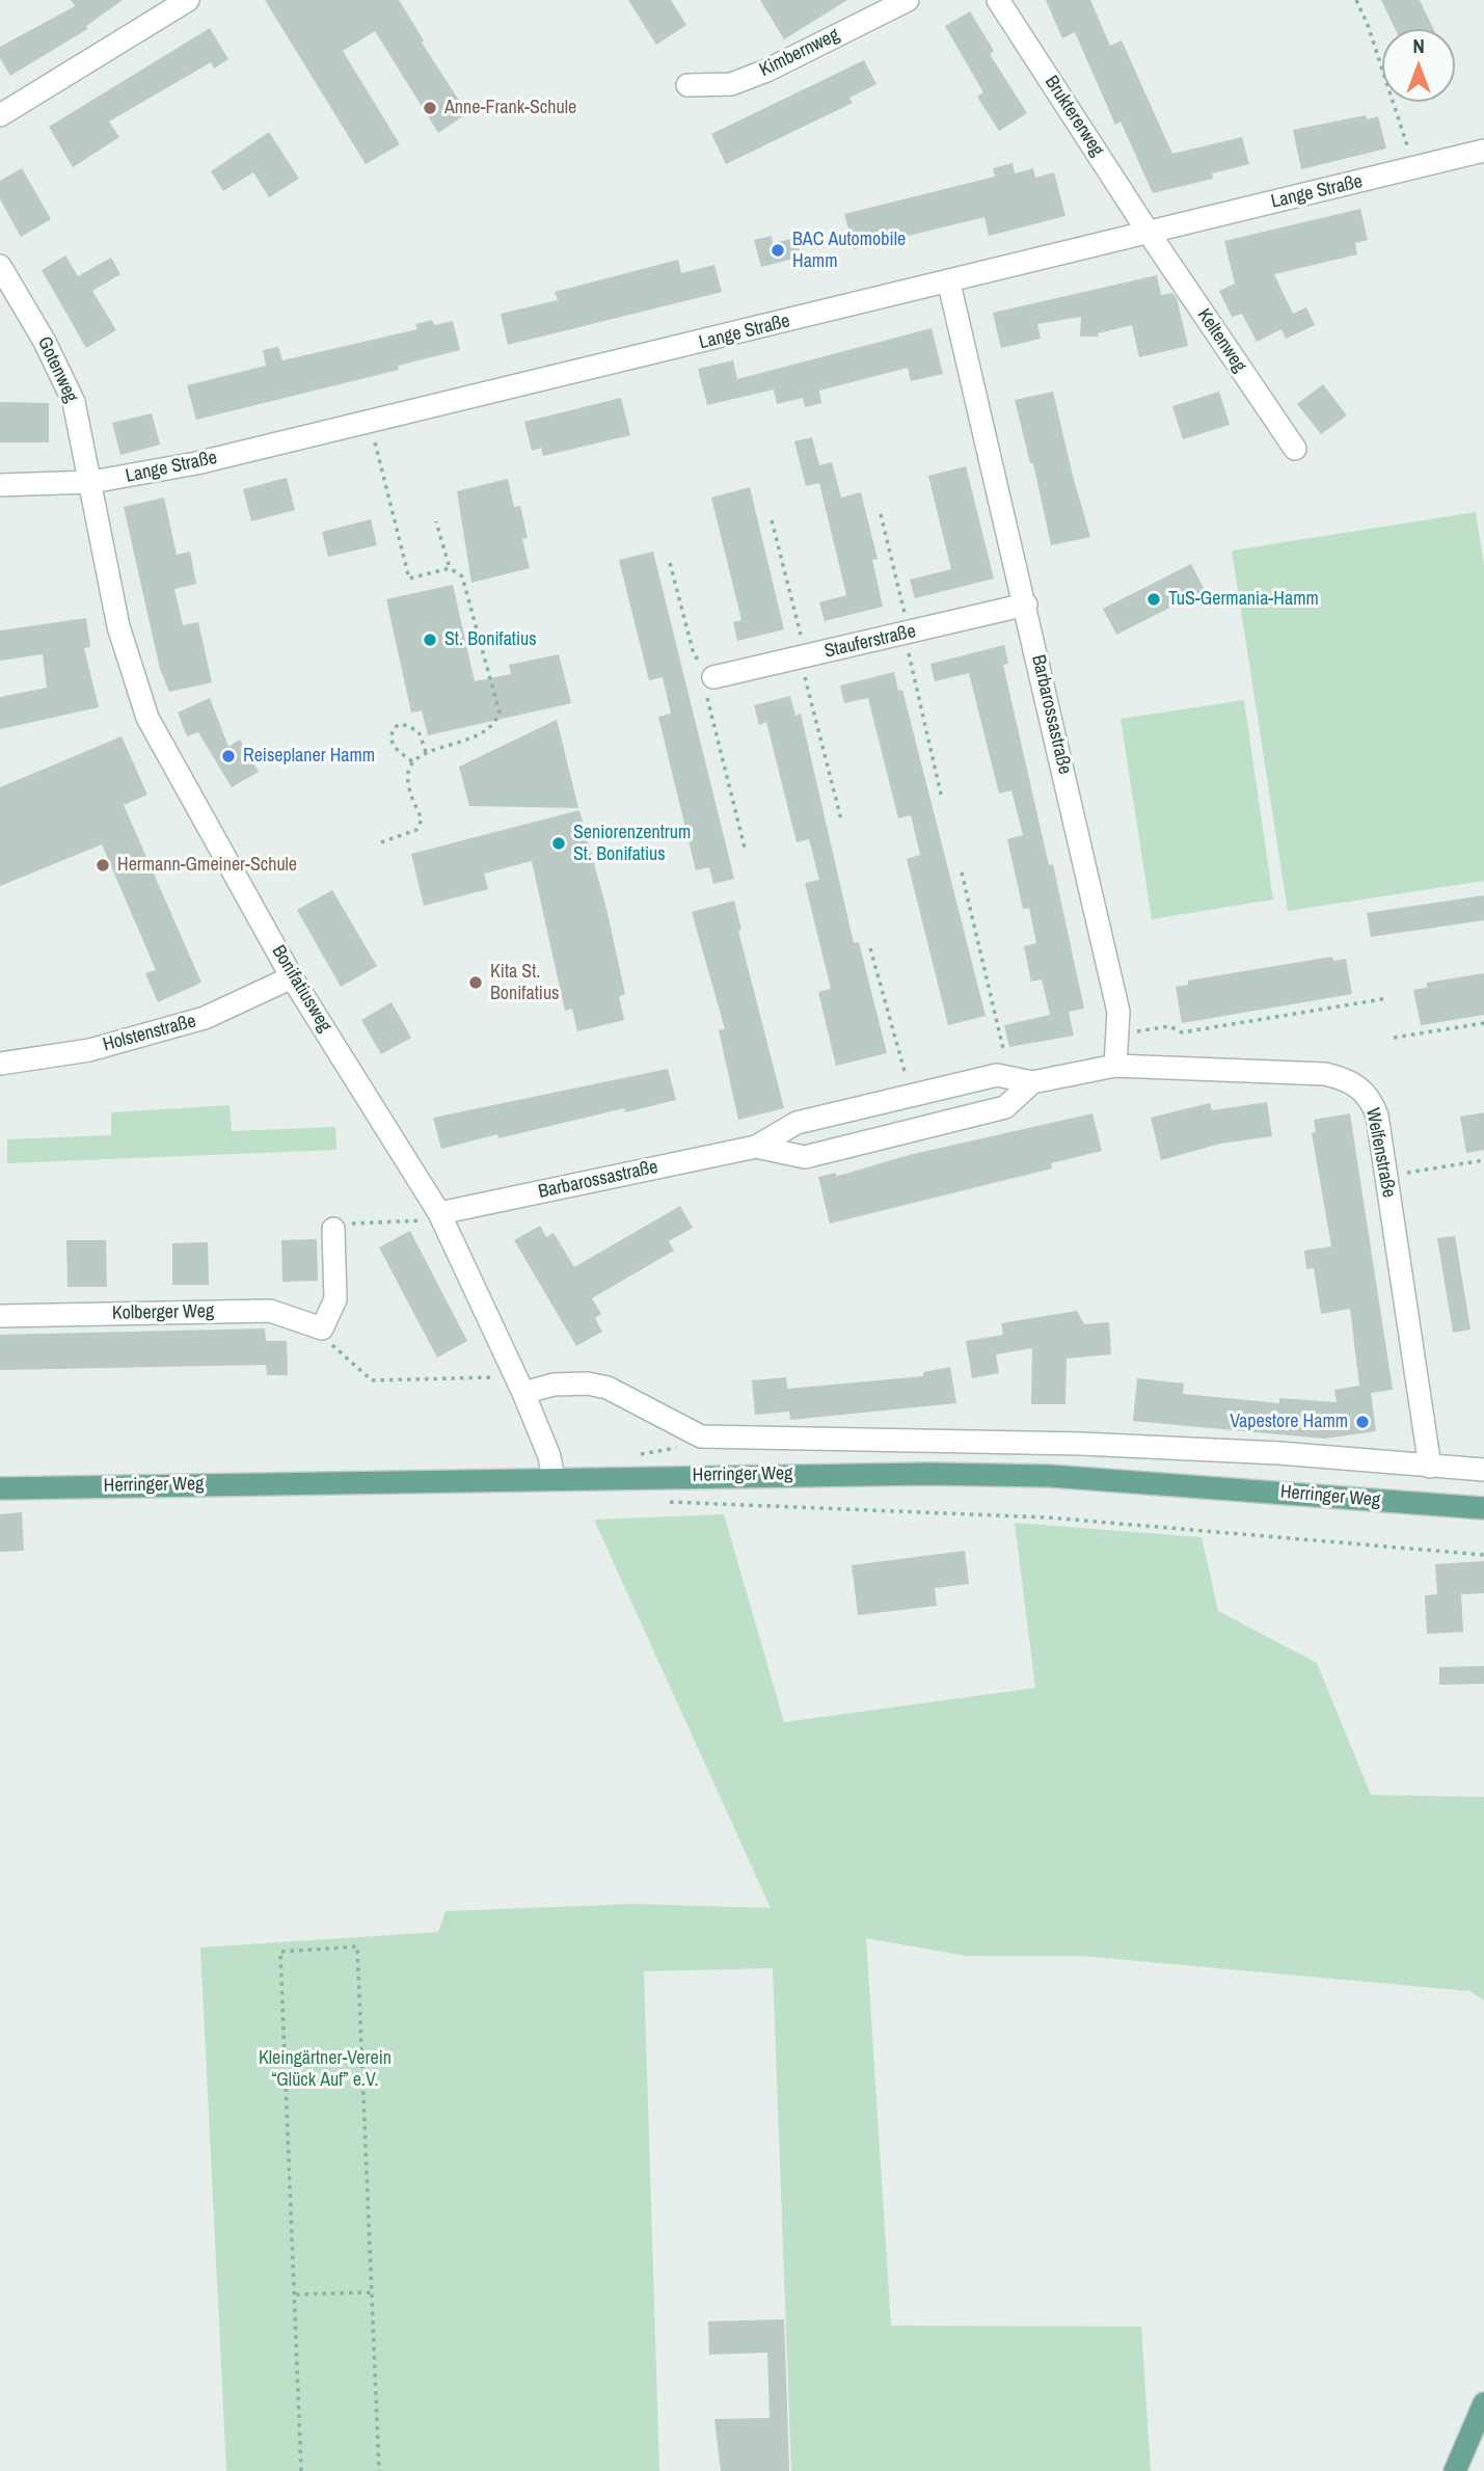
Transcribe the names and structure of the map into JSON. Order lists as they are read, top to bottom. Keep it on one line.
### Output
{"streets":{"main road":["Herringer Weg"],"street":["Kimbernweg","Bruktererweg","Lange Straße","Keltenweg","Gotenweg","Stauferstraße","Barbarossastraße","Bonifatiusweg","Holstenstraße","Welfenstraße","Kolberger Weg"]},"crossings":[["Bruktererweg","Lange Straße"],["Bruktererweg","Keltenweg"],["Lange Straße","Keltenweg"],["Lange Straße","Gotenweg"],["Lange Straße","Barbarossastraße"],["Lange Straße","Bonifatiusweg"],["Gotenweg","Bonifatiusweg"],["Stauferstraße","Barbarossastraße"],["Barbarossastraße","Bonifatiusweg"],["Barbarossastraße","Welfenstraße"],["Bonifatiusweg","Holstenstraße"],["Bonifatiusweg","Herringer Weg"],["Welfenstraße","Herringer Weg"]],"parks":["Kleingärtner-Verein “Glück Auf” e.V."],"places":["Anne-Frank-Schule","BAC Automobile Hamm","TuS-Germania-Hamm","St. Bonifatius","Reiseplaner Hamm","Seniorenzentrum St. Bonifatius","Hermann-Gmeiner-Schule","Kita St. Bonifatius","Vapestore Hamm"],"north":"top"}
